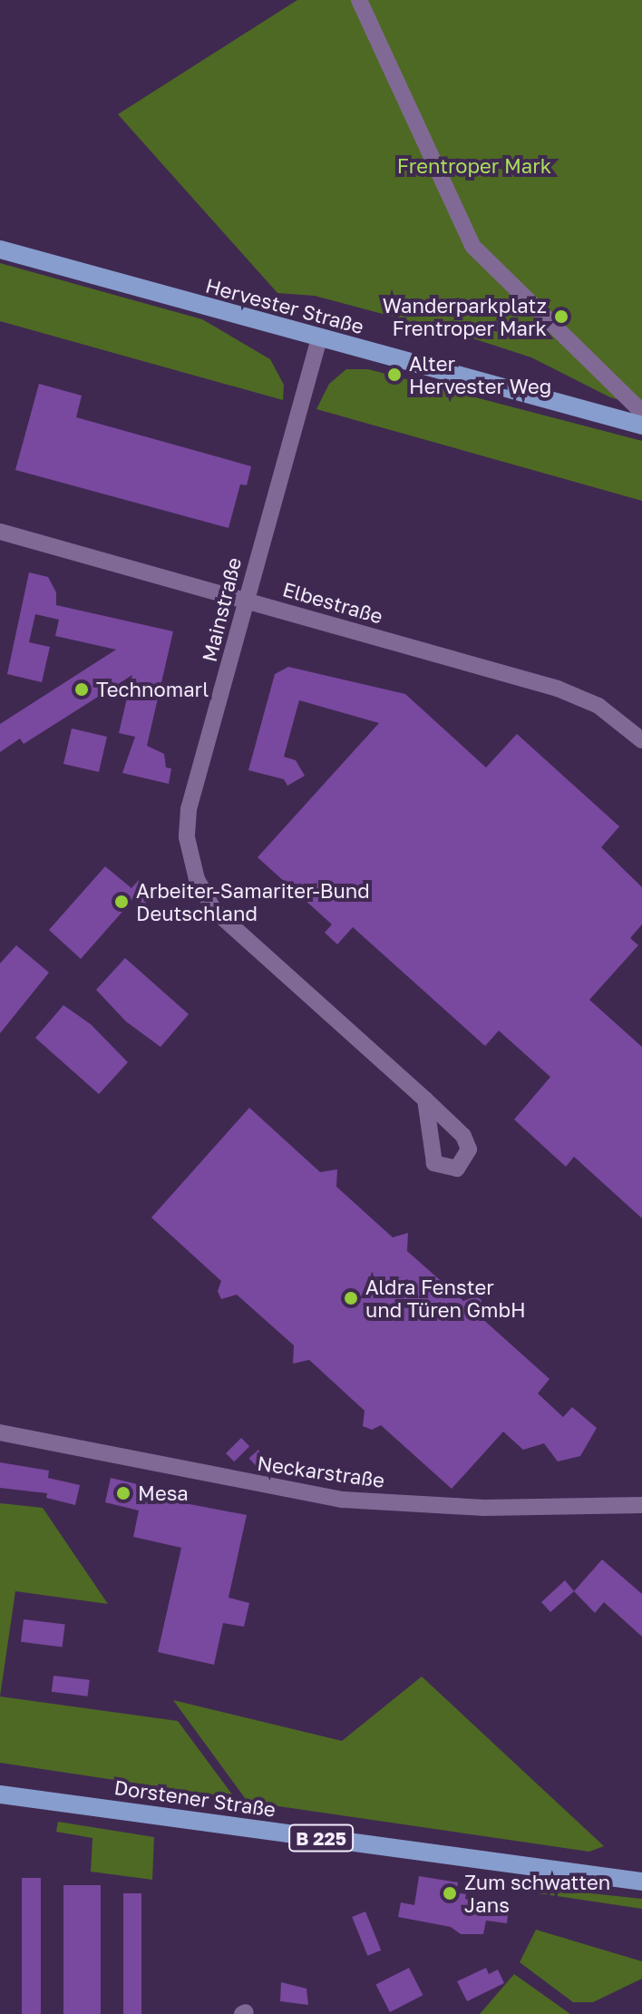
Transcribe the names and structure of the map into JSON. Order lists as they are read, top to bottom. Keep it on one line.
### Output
{"streets":{"main road":["Hervester Straße","Dorstener Straße","B 225"],"street":["Elbestraße","Mainstraße","Neckarstraße"]},"crossings":[["Hervester Straße","Mainstraße"],["Elbestraße","Mainstraße"]],"parks":["Frentroper Mark"],"places":["Wanderparkplatz Frentroper Mark","Alter Hervester Weg","Technomarl","Arbeiter-Samariter-Bund Deutschland","Aldra Fenster und Türen GmbH","Mesa","Zum schwatten Jans"]}
